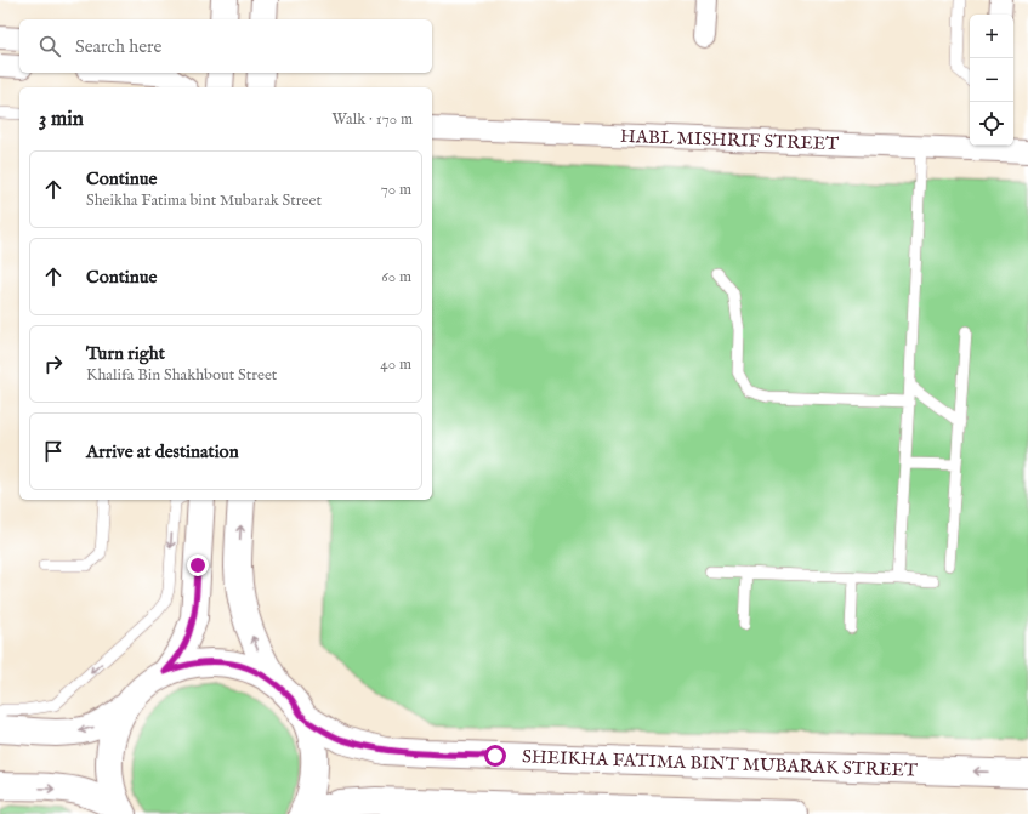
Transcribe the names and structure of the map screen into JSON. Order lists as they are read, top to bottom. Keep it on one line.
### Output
{"streets":{"main road":["SHEIKHA FATIMA BINT MUBARAK STREET"],"street":["HABL MISHRIF STREET"]},"page":{"map_buttons":["+","−"],"search":"Search here","heading":["3 min","Walk · 170 m"],"list":[["Continue","Sheikha Fatima bint Mubarak Street","70 m"],["Continue","60 m"],["Turn right","Khalifa Bin Shakhbout Street","40 m"],"Arrive at destination"]}}
